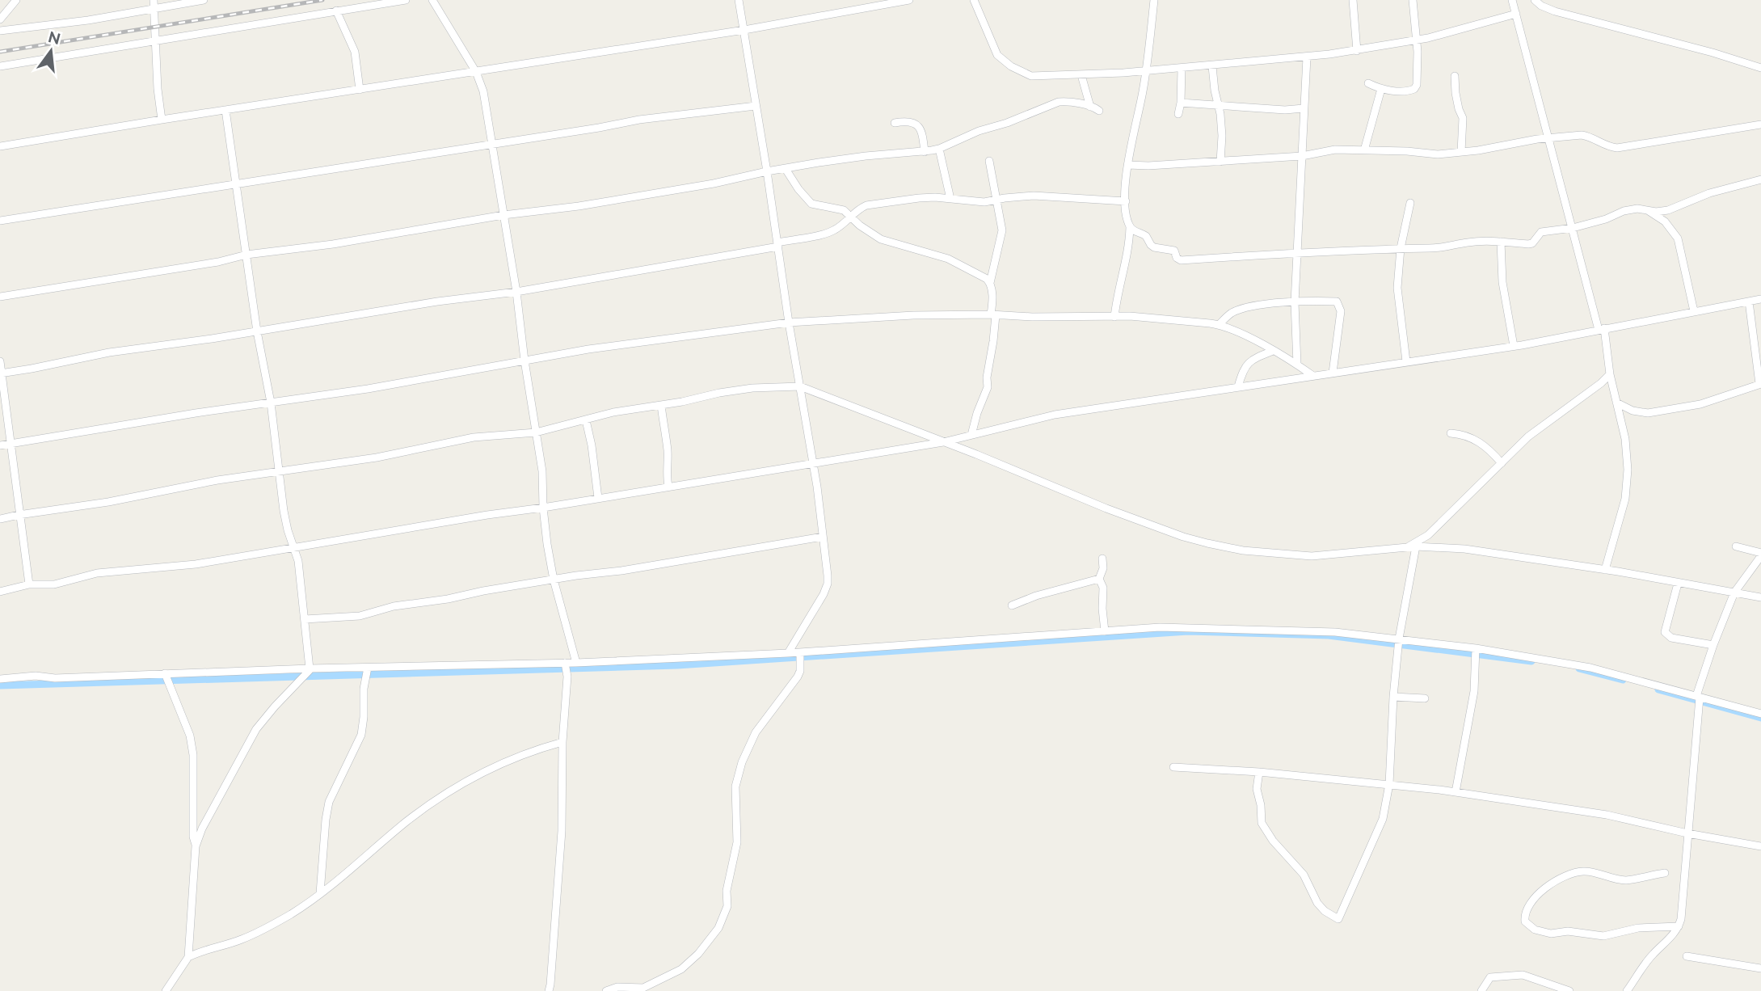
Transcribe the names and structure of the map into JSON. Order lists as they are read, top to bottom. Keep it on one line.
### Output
{"north":"top"}
